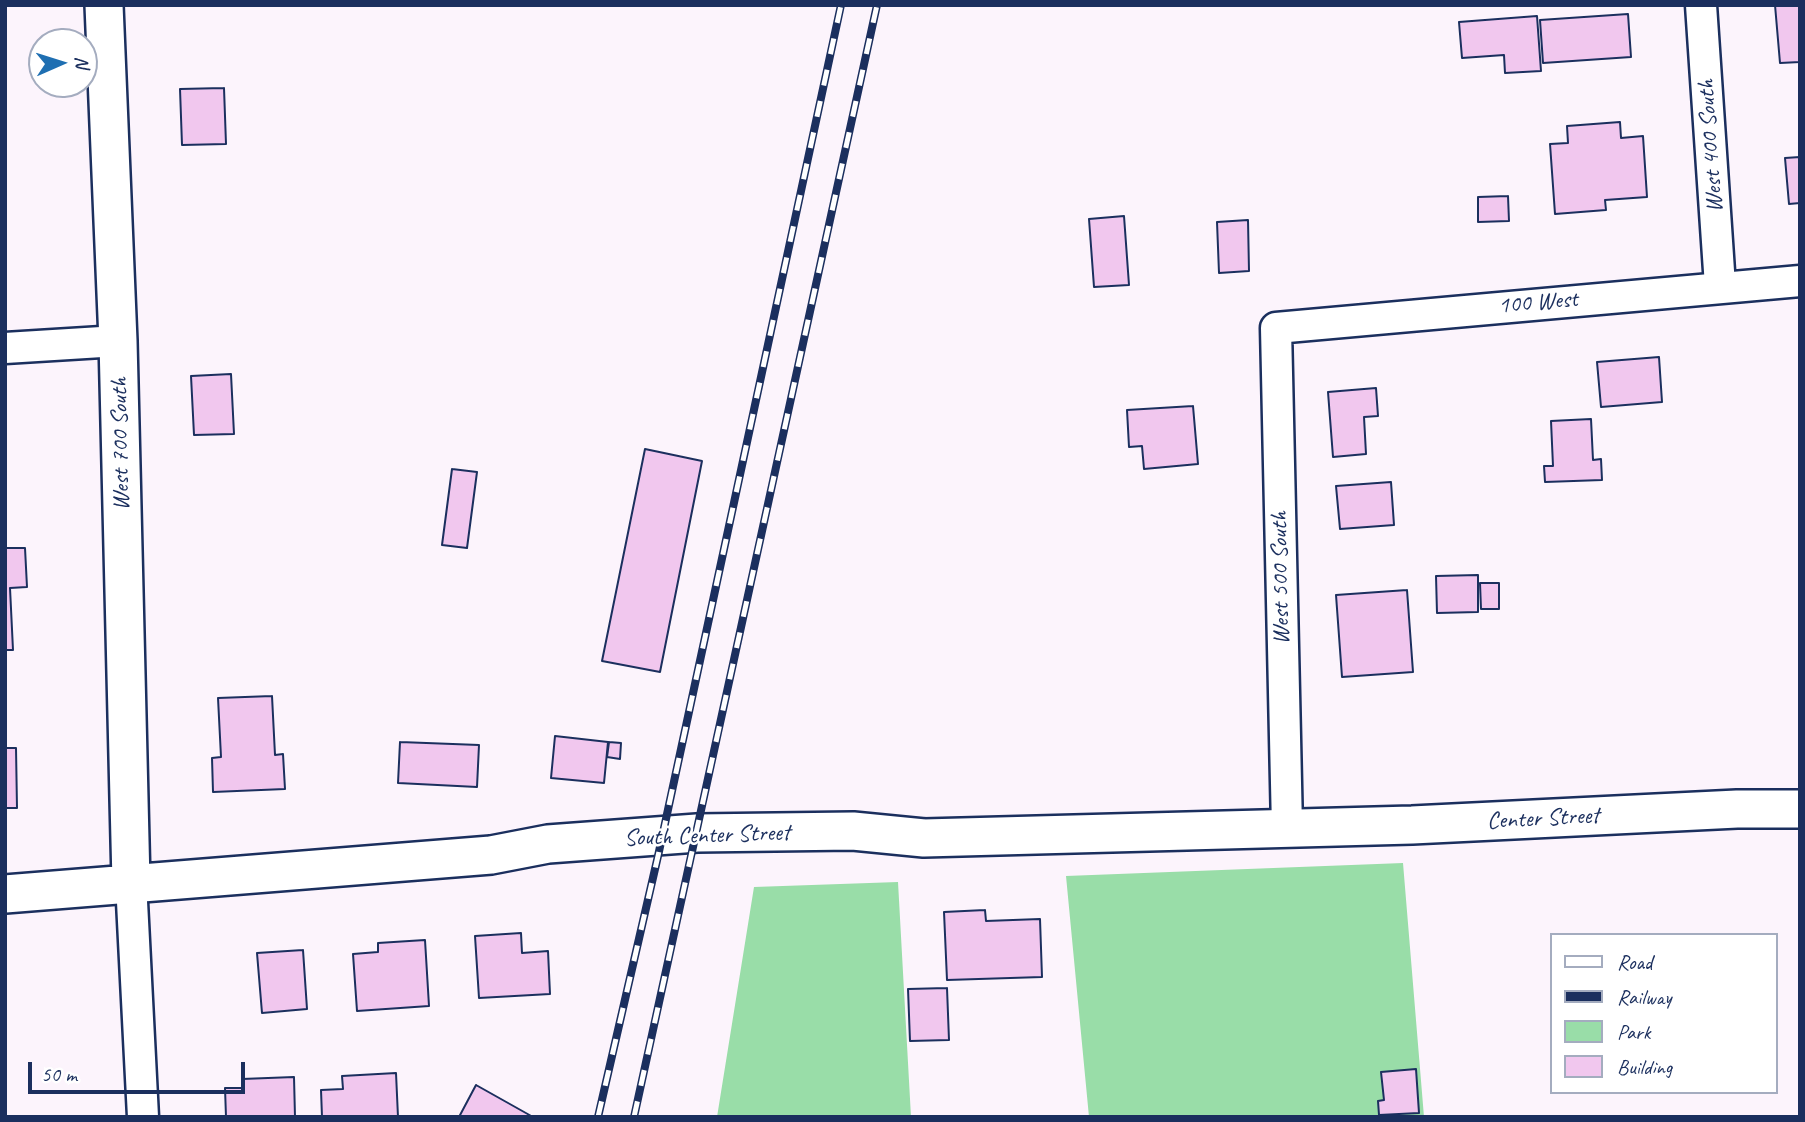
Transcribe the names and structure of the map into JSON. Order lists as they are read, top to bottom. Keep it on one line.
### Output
{"streets":{"street":["West 400 South","100 West","West 700 South","West 500 South","Center Street","South Center Street"]},"crossings":[["West 400 South","100 West"],["100 West","West 500 South"],["West 700 South","South Center Street"],["West 500 South","Center Street"],["West 500 South","South Center Street"],["Center Street","South Center Street"]],"legend":["Road","Railway","Park","Building"],"scale_bar":"50 m","north":"right"}
